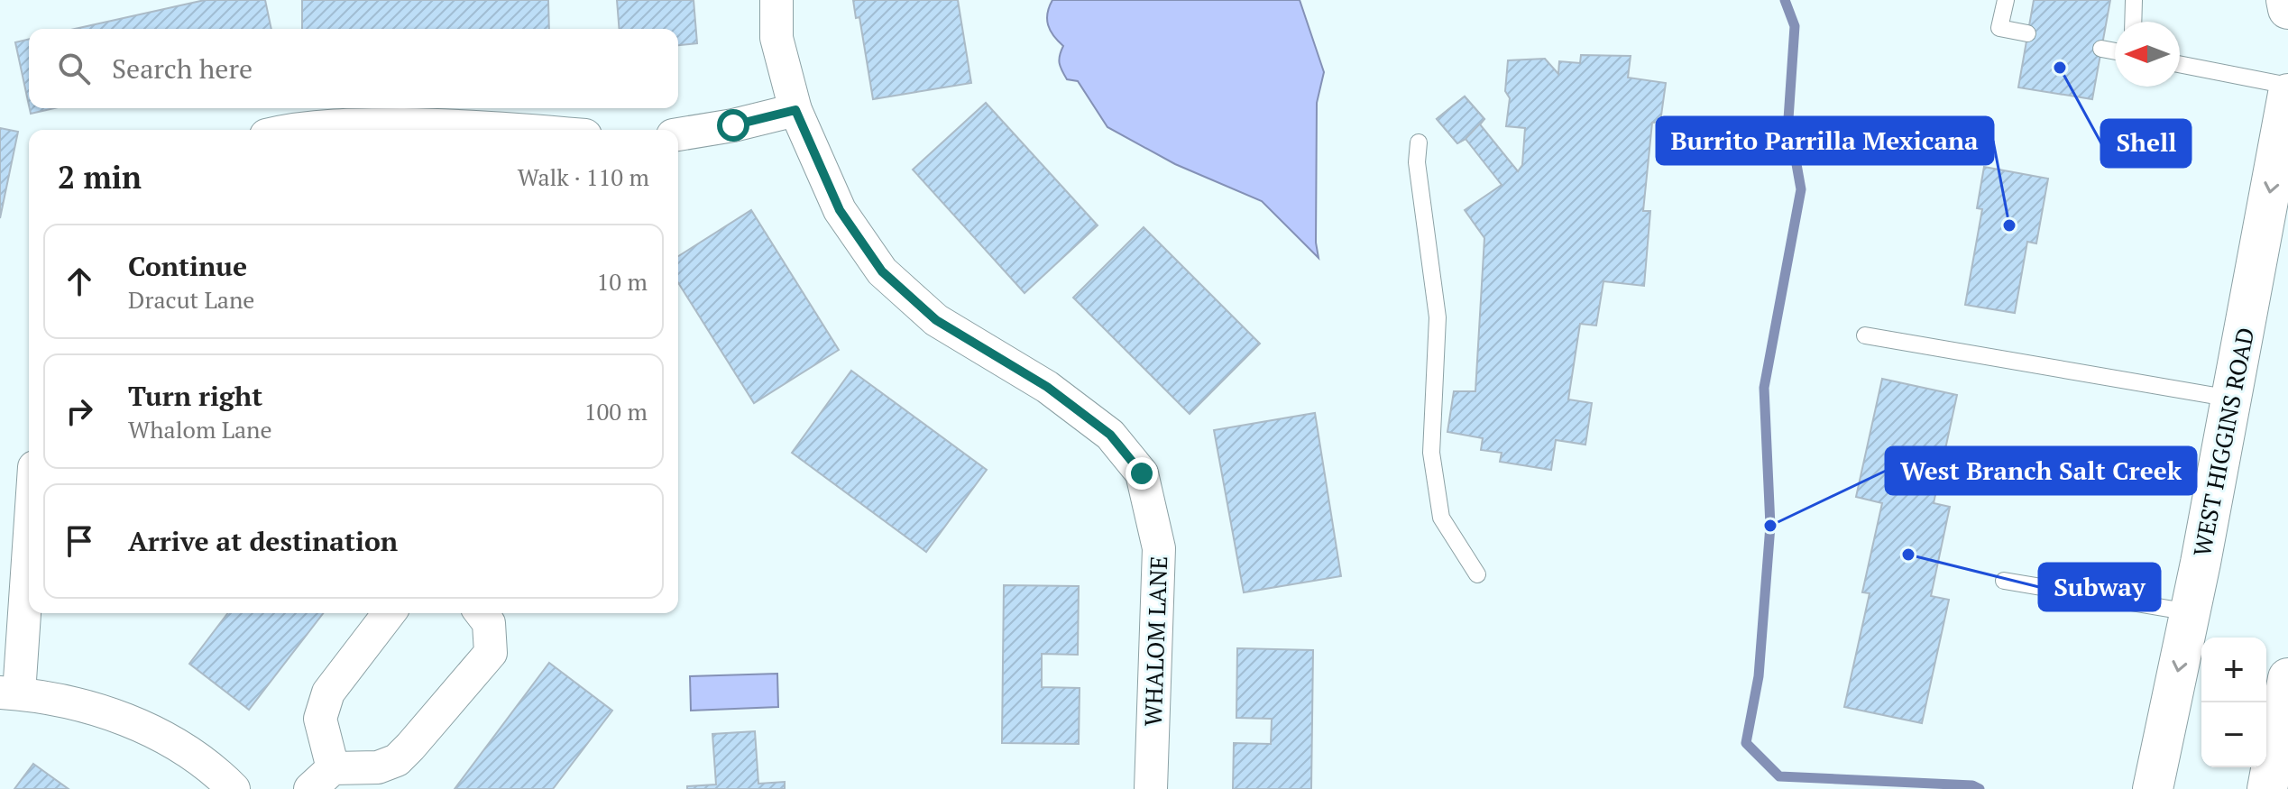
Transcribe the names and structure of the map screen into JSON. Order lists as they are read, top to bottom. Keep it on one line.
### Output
{"streets":{"main road":["WEST HIGGINS ROAD"],"street":["WHALOM LANE"]},"one_way":["WEST HIGGINS ROAD"],"places":["Shell","Burrito Parrilla Mexicana","West Branch Salt Creek","Subway"],"north":"left","page":{"search":"Search here","heading":["2 min","Walk · 110 m"],"list":[["Continue","Dracut Lane","10 m"],["Turn right","Whalom Lane","100 m"],"Arrive at destination"],"map_buttons":["+","−"]}}
